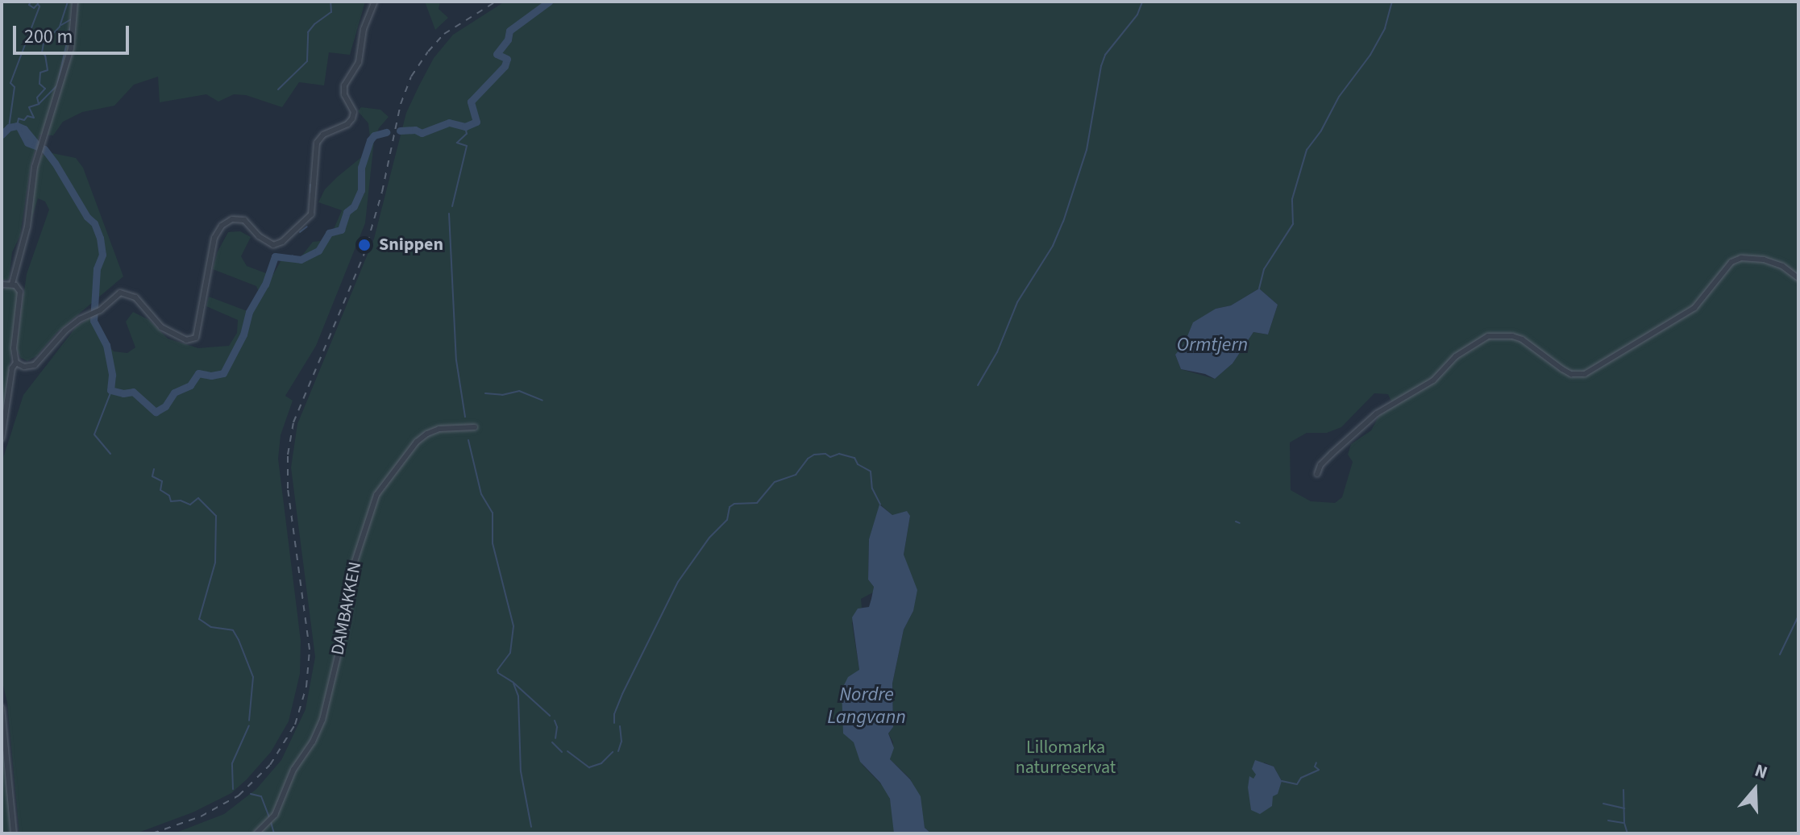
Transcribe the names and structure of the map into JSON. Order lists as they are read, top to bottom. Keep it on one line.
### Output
{"streets":{"street":["DAMBAKKEN"]},"water":["Ormtjern","Nordre Langvann"],"parks":["Lillomarka naturreservat"],"places":["Snippen"],"scale_bar":"200 m","north":"top"}
